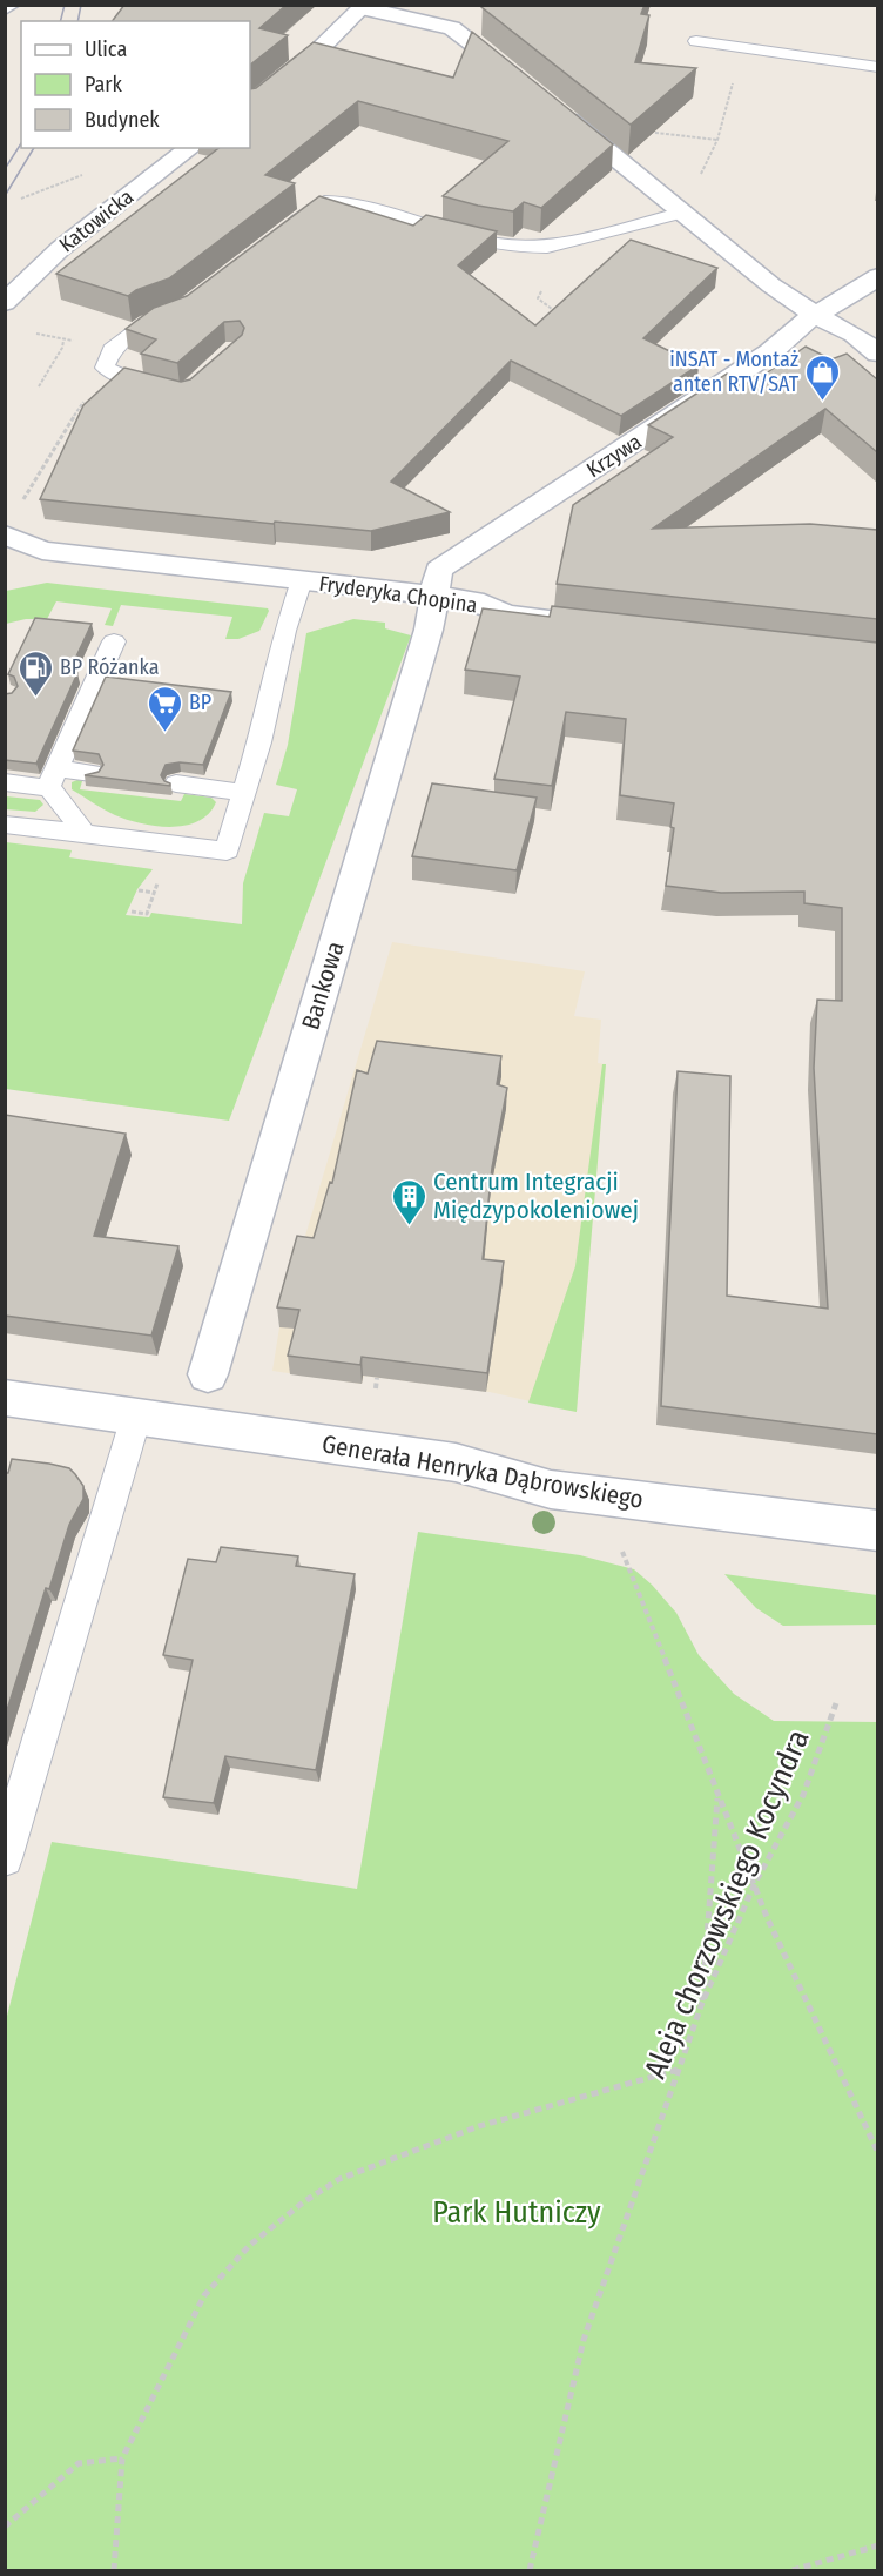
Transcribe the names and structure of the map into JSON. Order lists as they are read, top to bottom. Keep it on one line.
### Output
{"streets":{"street":["Katowicka","Krzywa","Fryderyka Chopina","Bankowa","Generała Henryka Dąbrowskiego"],"path":["Aleja chorzowskiego Kocyndra"]},"crossings":[["Krzywa","Fryderyka Chopina"],["Krzywa","Bankowa"],["Fryderyka Chopina","Bankowa"]],"parks":["Park Hutniczy"],"places":{"shop":["iNSAT - Montaż anten RTV/SAT"],"fuel station":["BP Różanka"],"supermarket":["BP"],"building":["Centrum Integracji Międzypokoleniowej"]},"legend":["Ulica","Park","Budynek"]}
